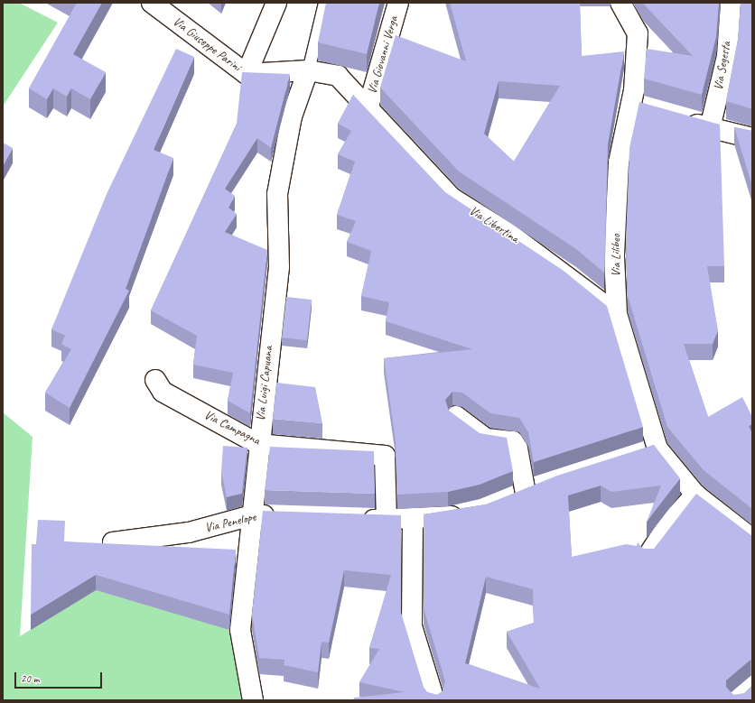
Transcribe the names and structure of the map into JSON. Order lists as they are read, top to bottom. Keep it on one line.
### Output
{"streets":{"street":["Via Giuseppe Parini","Via Giovanni Verga","Via Segesta","Via Libertina","Via Lilibeo","Via Luigi Capuana","Via Campagna","Via Penelope"]},"crossings":[["Via Giuseppe Parini","Via Giovanni Verga"],["Via Giuseppe Parini","Via Libertina"],["Via Giuseppe Parini","Via Luigi Capuana"],["Via Giovanni Verga","Via Libertina"],["Via Libertina","Via Lilibeo"],["Via Luigi Capuana","Via Campagna"],["Via Luigi Capuana","Via Penelope"]],"scale_bar":"20 m"}
